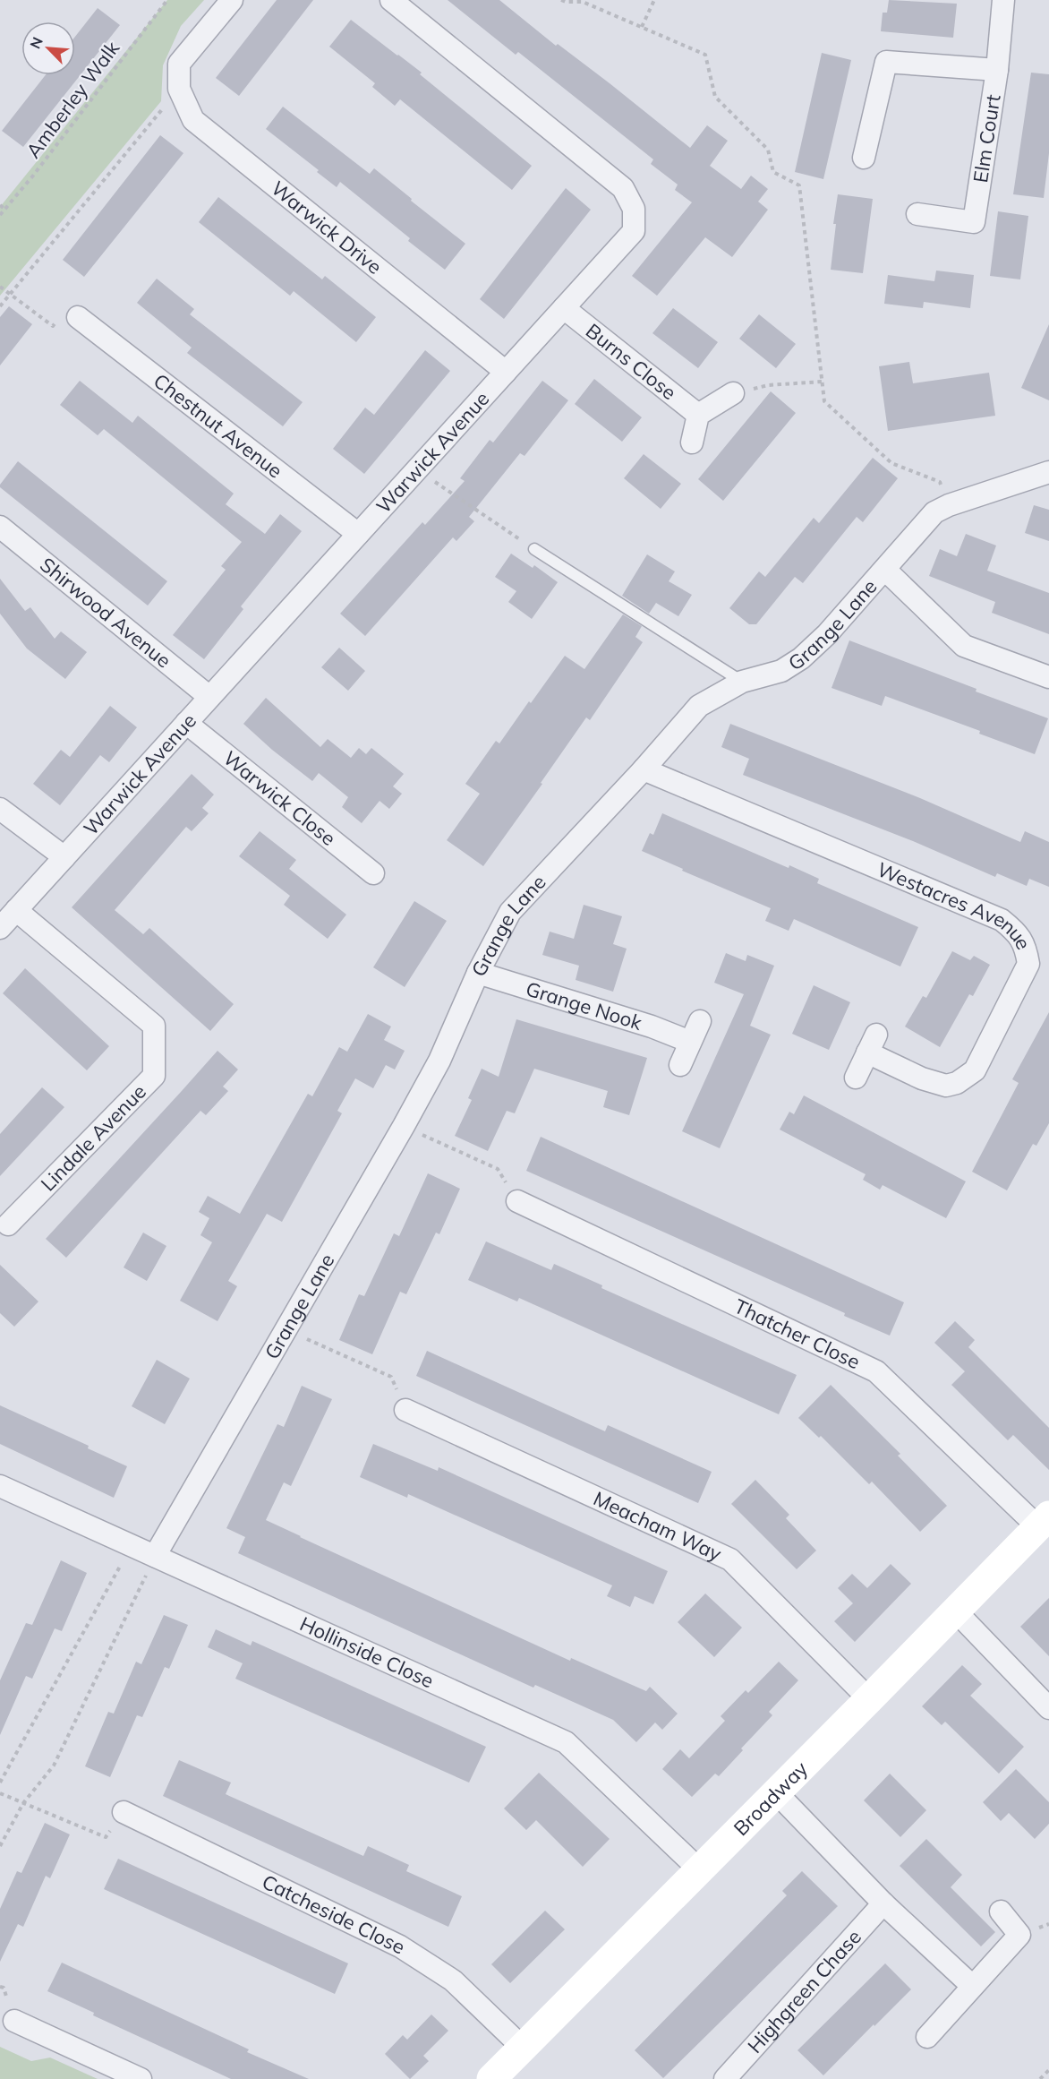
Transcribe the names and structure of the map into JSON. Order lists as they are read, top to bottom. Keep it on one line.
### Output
{"streets":{"street":["Elm Court","Warwick Drive","Burns Close","Chestnut Avenue","Warwick Avenue","Shirwood Avenue","Grange Lane","Warwick Close","Westacres Avenue","Grange Nook","Lindale Avenue","Thatcher Close","Meacham Way","Hollinside Close","Broadway","Catcheside Close","Highgreen Chase"],"path":["Amberley Walk"]},"crossings":[["Warwick Drive","Warwick Avenue"],["Burns Close","Warwick Avenue"],["Chestnut Avenue","Warwick Avenue"],["Warwick Avenue","Shirwood Avenue"],["Warwick Avenue","Warwick Close"],["Warwick Avenue","Lindale Avenue"],["Grange Lane","Westacres Avenue"],["Grange Lane","Grange Nook"],["Grange Lane","Hollinside Close"],["Thatcher Close","Broadway"],["Meacham Way","Broadway"],["Hollinside Close","Broadway"],["Broadway","Catcheside Close"]],"north":"top left"}
